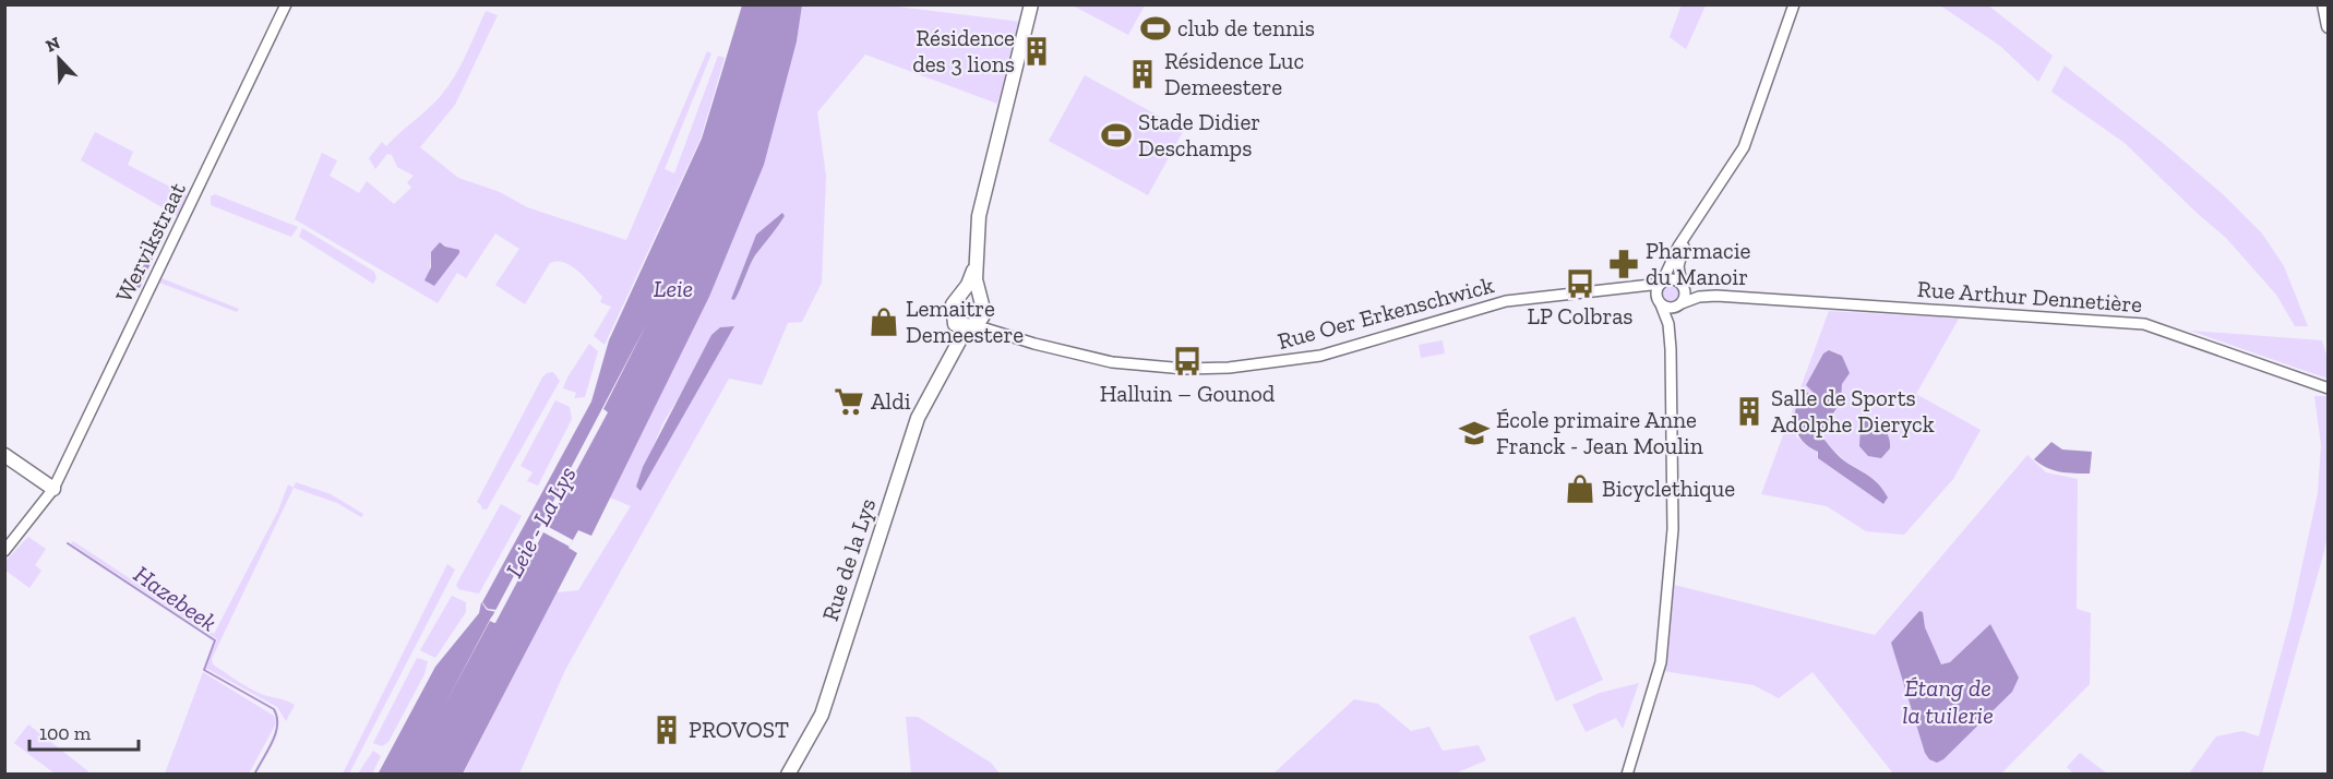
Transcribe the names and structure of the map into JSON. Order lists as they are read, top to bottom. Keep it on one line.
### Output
{"streets":{"main road":["Rue de la Lys"],"street":["Wervikstraat","Rue Arthur Dennetière","Rue Oer Erkenschwick"]},"crossings":[["Rue Arthur Dennetière","Rue Oer Erkenschwick"],["Rue Oer Erkenschwick","Rue de la Lys"]],"water":["Leie","Leie - La Lys","Hazebeek","Étang de la tuilerie"],"places":{"sports":["club de tennis","Stade Didier Deschamps"],"building":["Résidence des 3 lions","Résidence Luc Demeestere","Salle de Sports Adolphe Dieryck","PROVOST"],"pharmacy":["Pharmacie du Manoir"],"bus stop":["LP Colbras","Halluin – Gounod"],"shop":["Lemaitre Demeestere","Bicyclethique"],"supermarket":["Aldi"],"school or university":["École primaire Anne Franck - Jean Moulin"]},"scale_bar":"100 m","north":"top left"}
